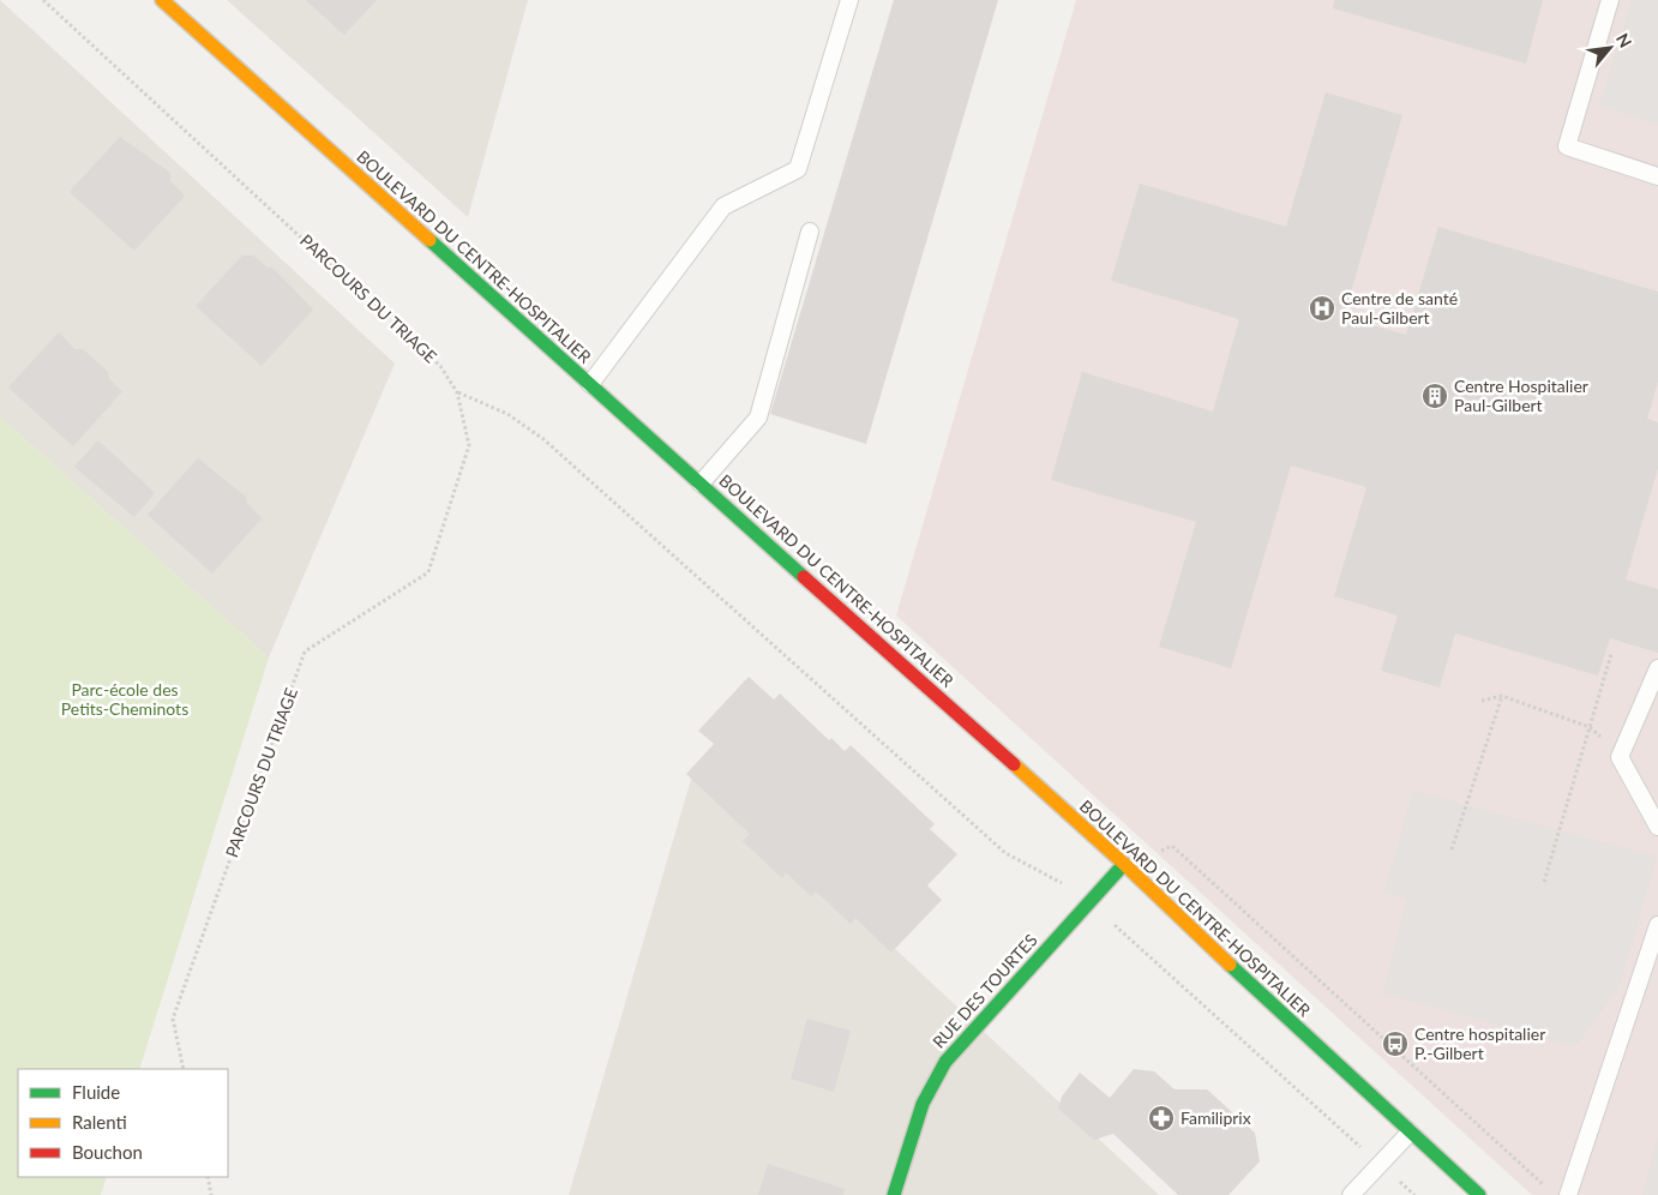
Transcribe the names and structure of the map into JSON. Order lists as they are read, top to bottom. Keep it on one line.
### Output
{"streets":{"street":["BOULEVARD DU CENTRE-HOSPITALIER","RUE DES TOURTES"],"path":["PARCOURS DU TRIAGE"]},"crossings":[["BOULEVARD DU CENTRE-HOSPITALIER","RUE DES TOURTES"]],"parks":["Parc-école des Petits-Cheminots"],"places":{"hospital":["Centre de santé Paul-Gilbert"],"building":["Centre Hospitalier Paul-Gilbert"],"bus stop":["Centre hospitalier P.-Gilbert"],"pharmacy":["Familiprix"]},"legend":["Fluide","Ralenti","Bouchon"],"north":"top right"}
